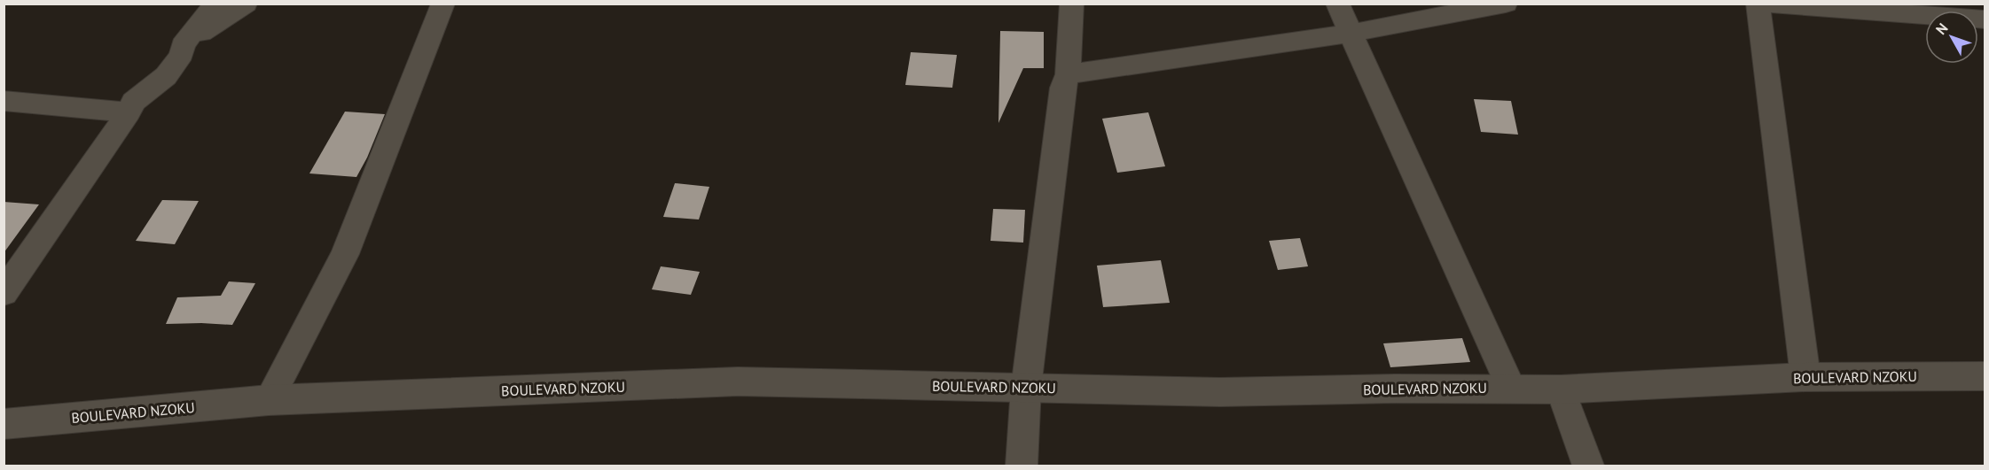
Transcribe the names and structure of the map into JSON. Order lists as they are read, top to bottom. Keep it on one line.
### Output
{"streets":{"street":["BOULEVARD NZOKU"]},"north":"top left"}
